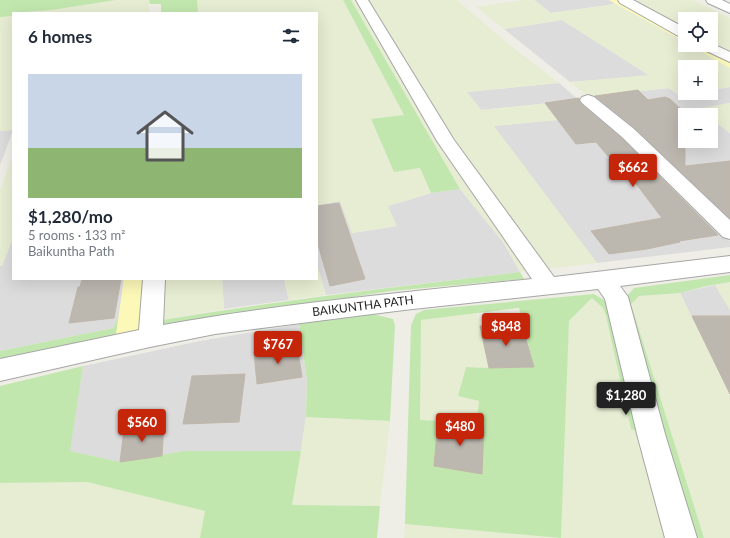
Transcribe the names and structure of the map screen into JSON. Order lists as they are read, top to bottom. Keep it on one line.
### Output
{"streets":{"street":["BAIKUNTHA PATH"]},"page":{"map_buttons":["+","−"],"heading":"6 homes","list":[{"name":"$1,280/mo","note":"5 rooms · 133 m² · Baikuntha Path"}],"price":["$662","$848","$767","$1,280","$560","$480"]}}
